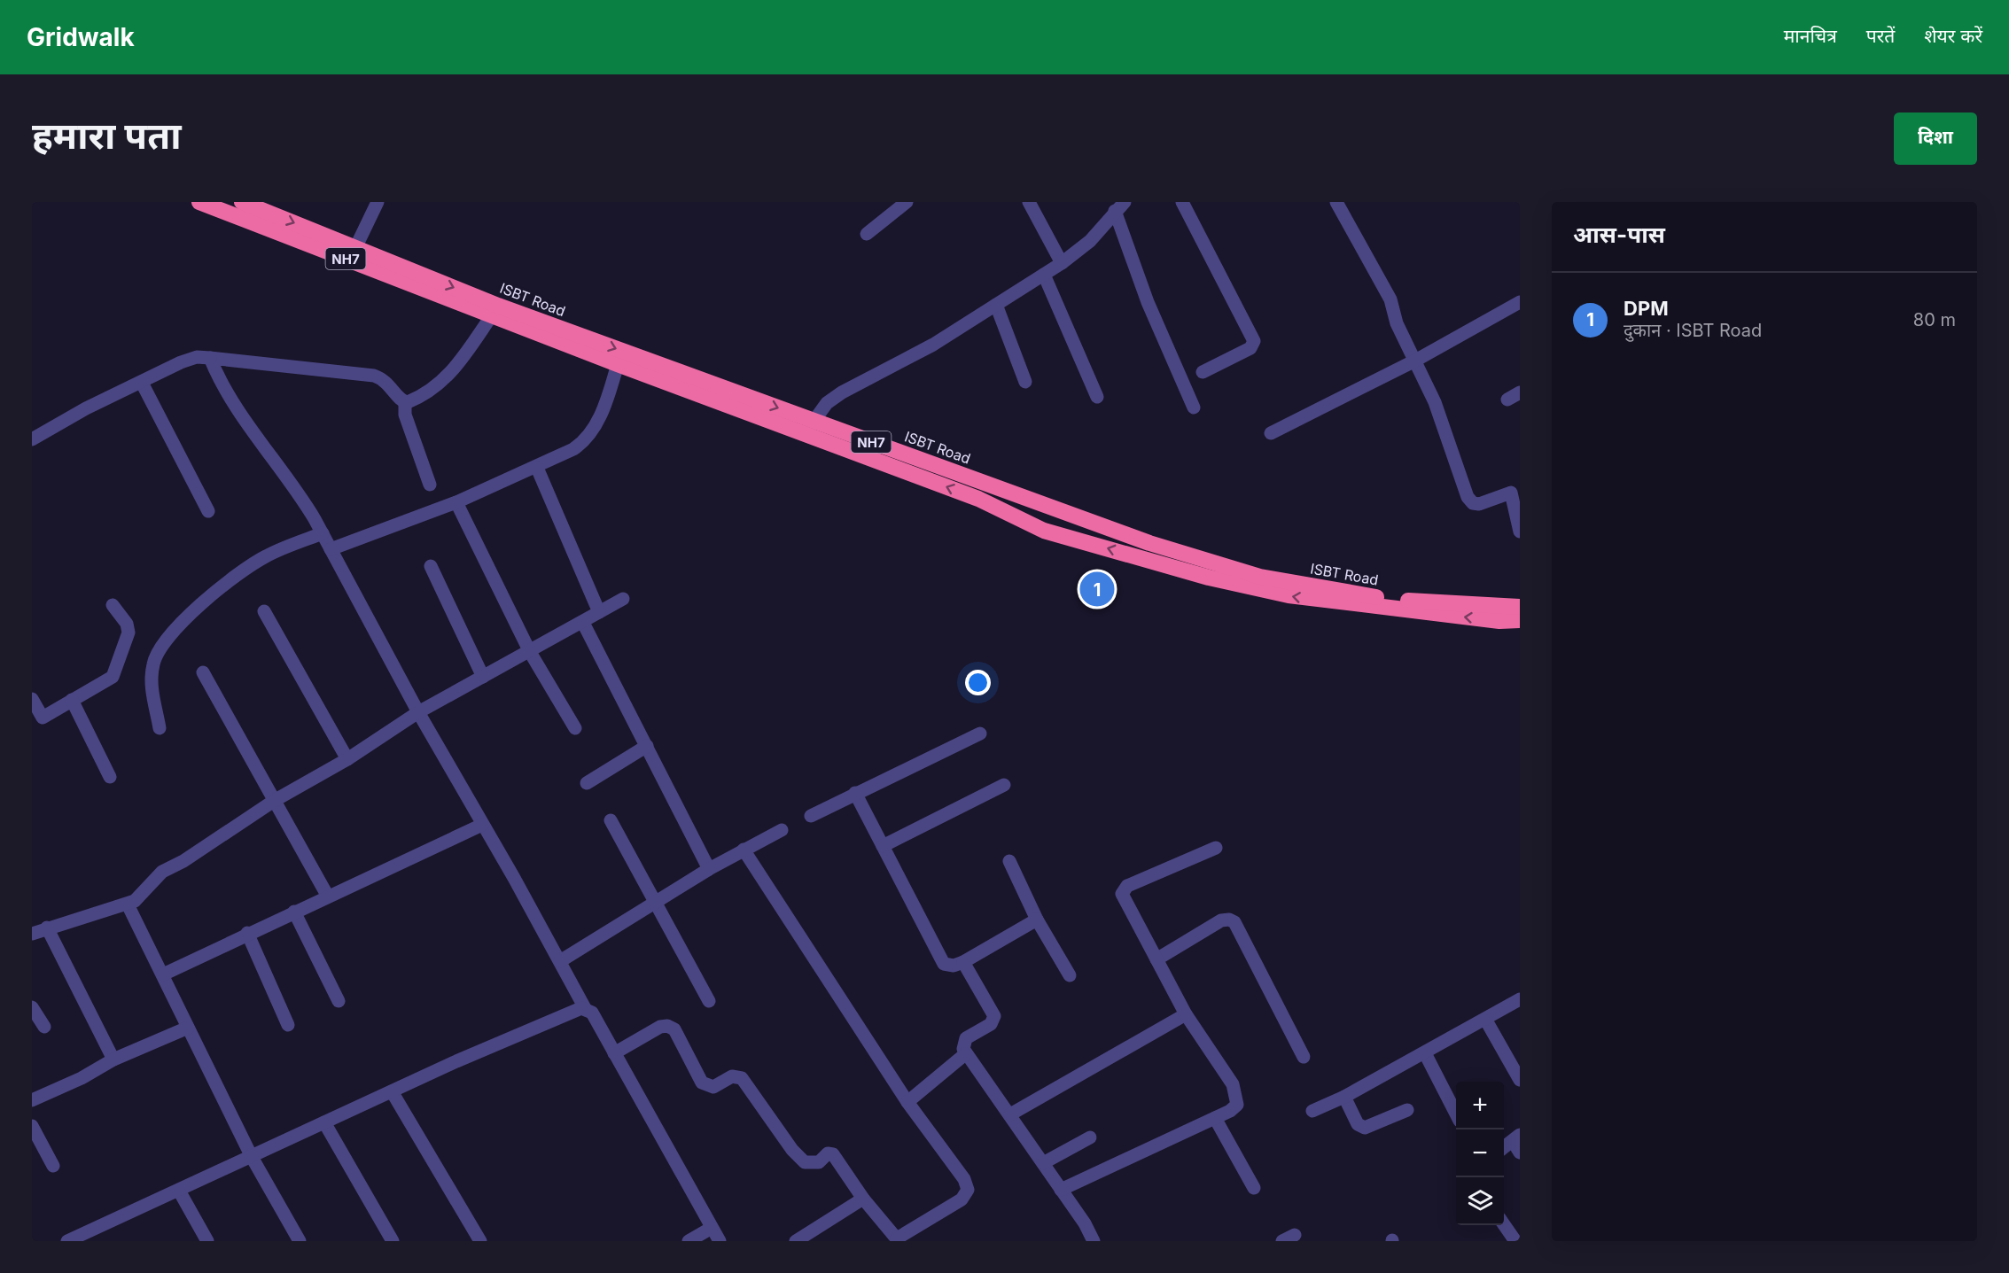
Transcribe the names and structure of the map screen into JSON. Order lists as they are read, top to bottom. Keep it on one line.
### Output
{"streets":{"highway":["NH7","ISBT Road"]},"crossings":[["NH7","ISBT Road"]],"page":{"header":"Gridwalk","nav":["मानचित्र","परतें","शेयर करें"],"title":"हमारा पता","buttons":"दिशा","heading":"आस-पास","list":[{"mark":"1","name":"DPM","note":"दुकान · ISBT Road","value":"80 m"}],"pins":"1","map_buttons":["+","−"]}}
